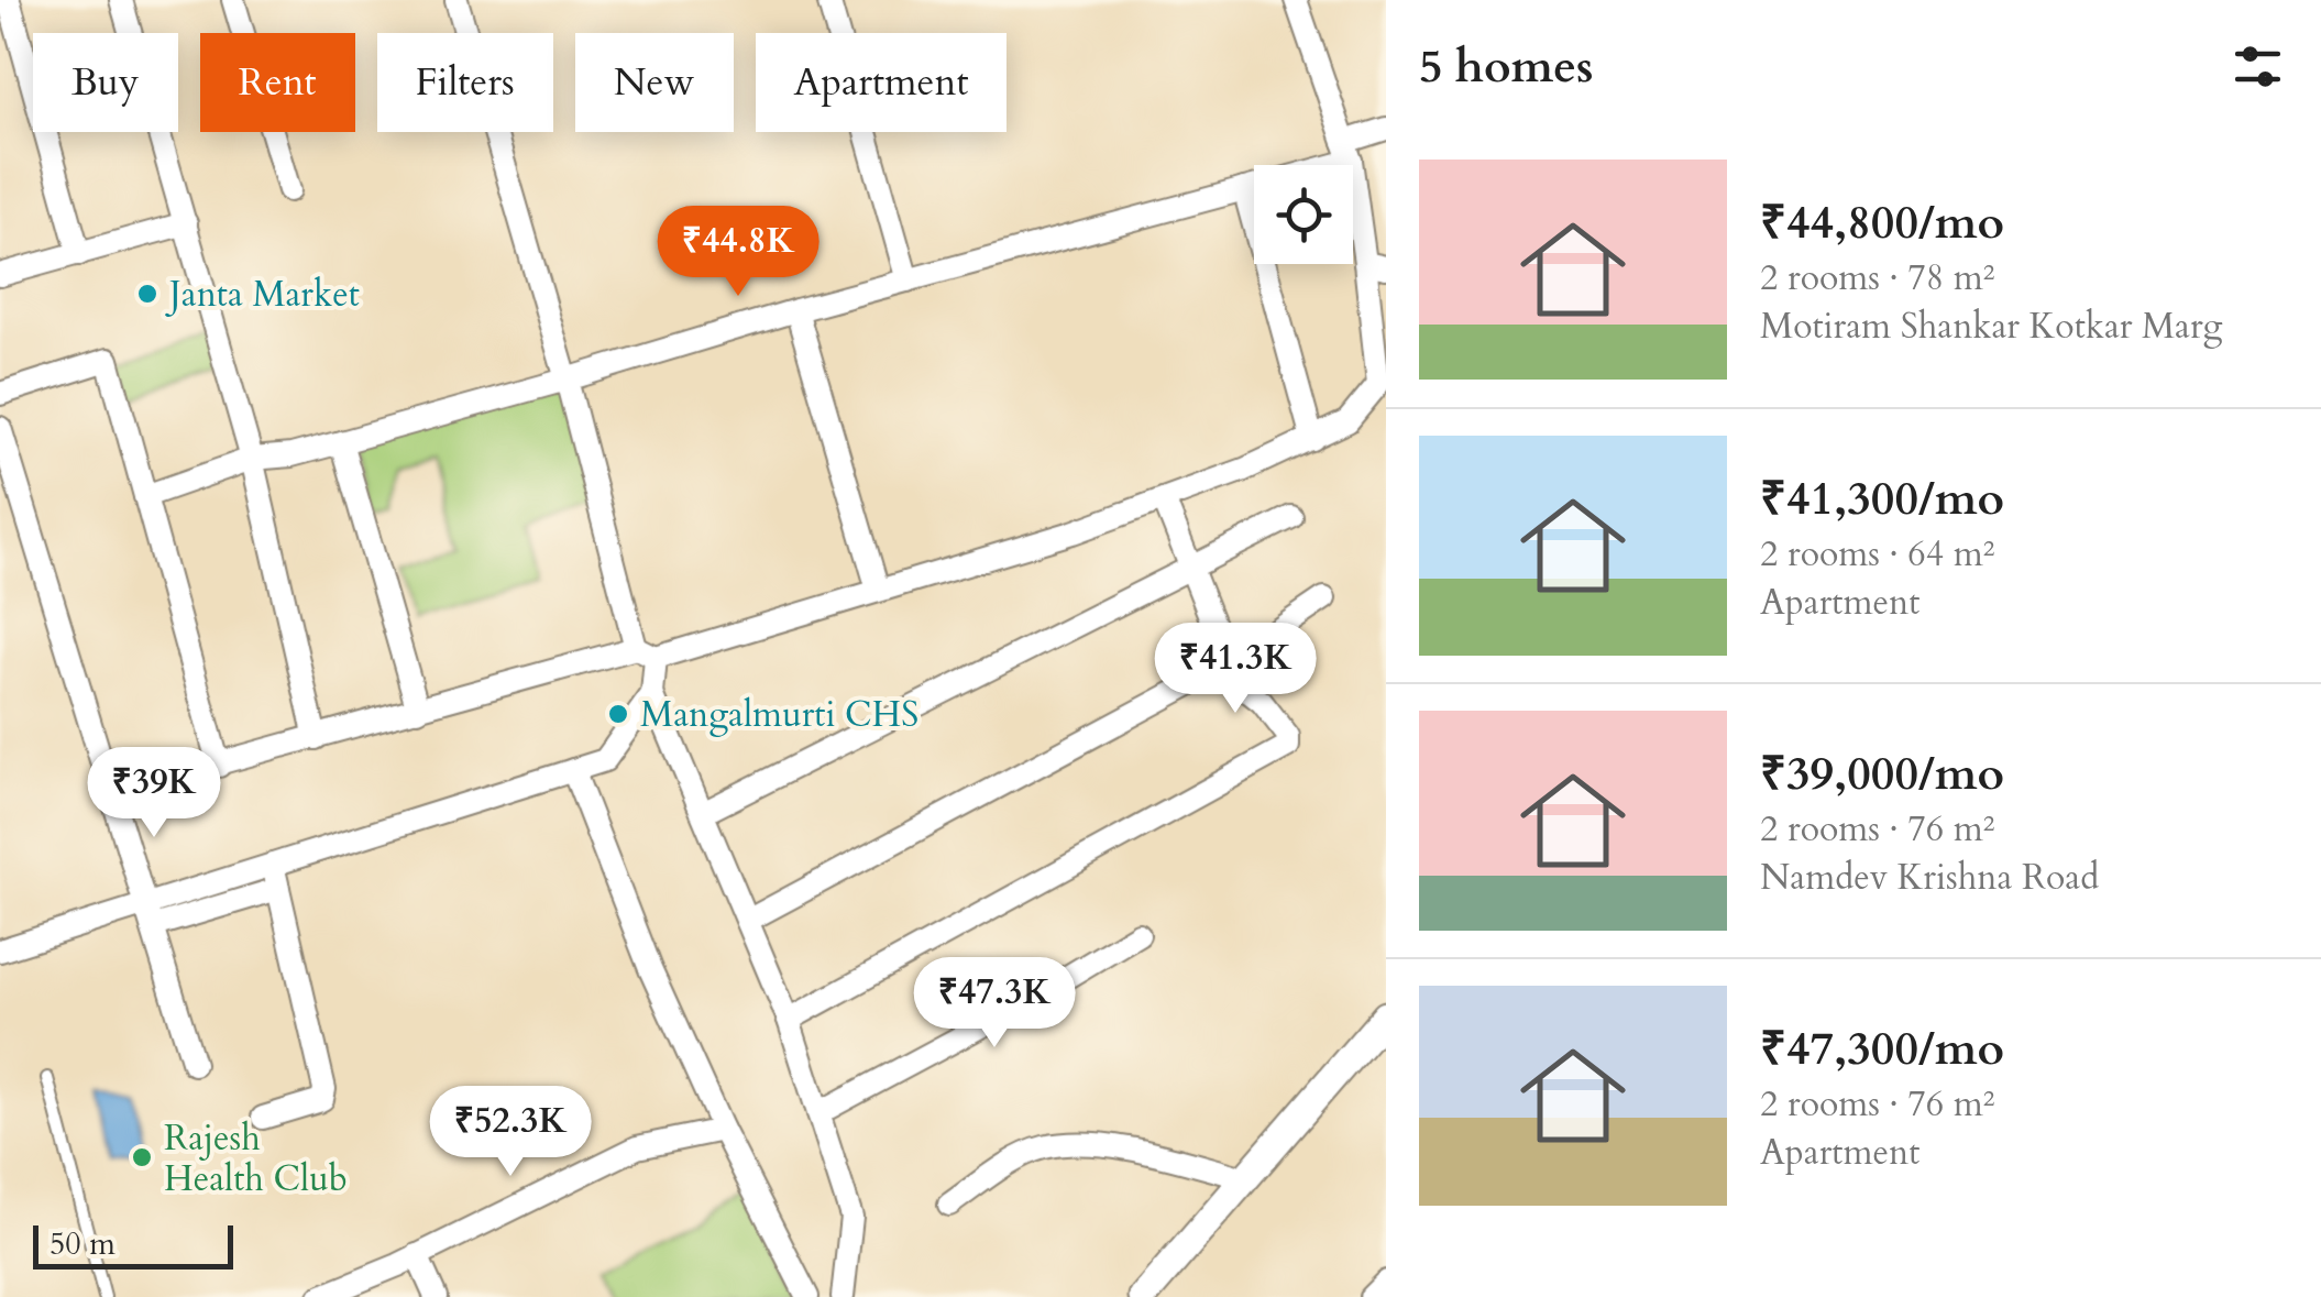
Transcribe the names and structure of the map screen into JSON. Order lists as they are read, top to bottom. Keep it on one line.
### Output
{"places":["Janta Market","Mangalmurti CHS","Rajesh Health Club"],"scale_bar":"50 m","page":{"heading":"5 homes","chip":["Buy","Rent","Filters","New","Apartment"],"list":[{"name":"₹44,800/mo","note":"2 rooms · 78 m² · Motiram Shankar Kotkar Marg"},{"name":"₹41,300/mo","note":"2 rooms · 64 m² · Apartment"},{"name":"₹39,000/mo","note":"2 rooms · 76 m² · Namdev Krishna Road"},{"name":"₹47,300/mo","note":"2 rooms · 76 m² · Apartment"}],"price":["₹44.8K","₹41.3K","₹39K","₹47.3K","₹52.3K"],"scale":"50 m"}}
